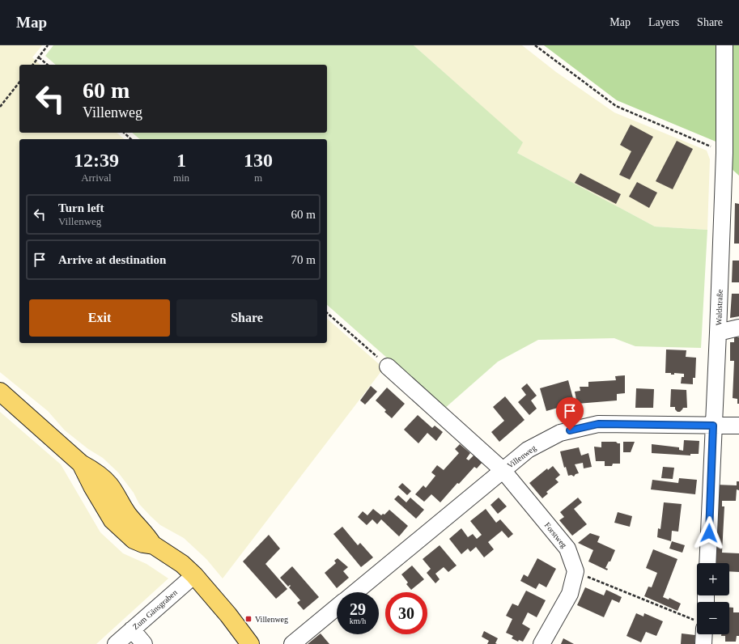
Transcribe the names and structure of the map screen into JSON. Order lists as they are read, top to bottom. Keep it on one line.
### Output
{"streets":{"street":["Waldstraße","Villenweg","Forstweg","Zum Gänsgraben"]},"crossings":[["Waldstraße","Villenweg"],["Villenweg","Forstweg"]],"places":{"transit":["Villenweg"]},"page":{"header":"Map","nav":["Map","Layers","Share"],"turn":["60 m","Villenweg"],"eta":["12:39","Arrival","1","min","130","m"],"list":[{"name":"Turn left","note":"Villenweg","value":"60 m"},{"name":"Arrive at destination","value":"70 m"}],"buttons":["Exit","Share"],"map_buttons":["+","−"],"speed":"29 km/h","limit":"30"}}
